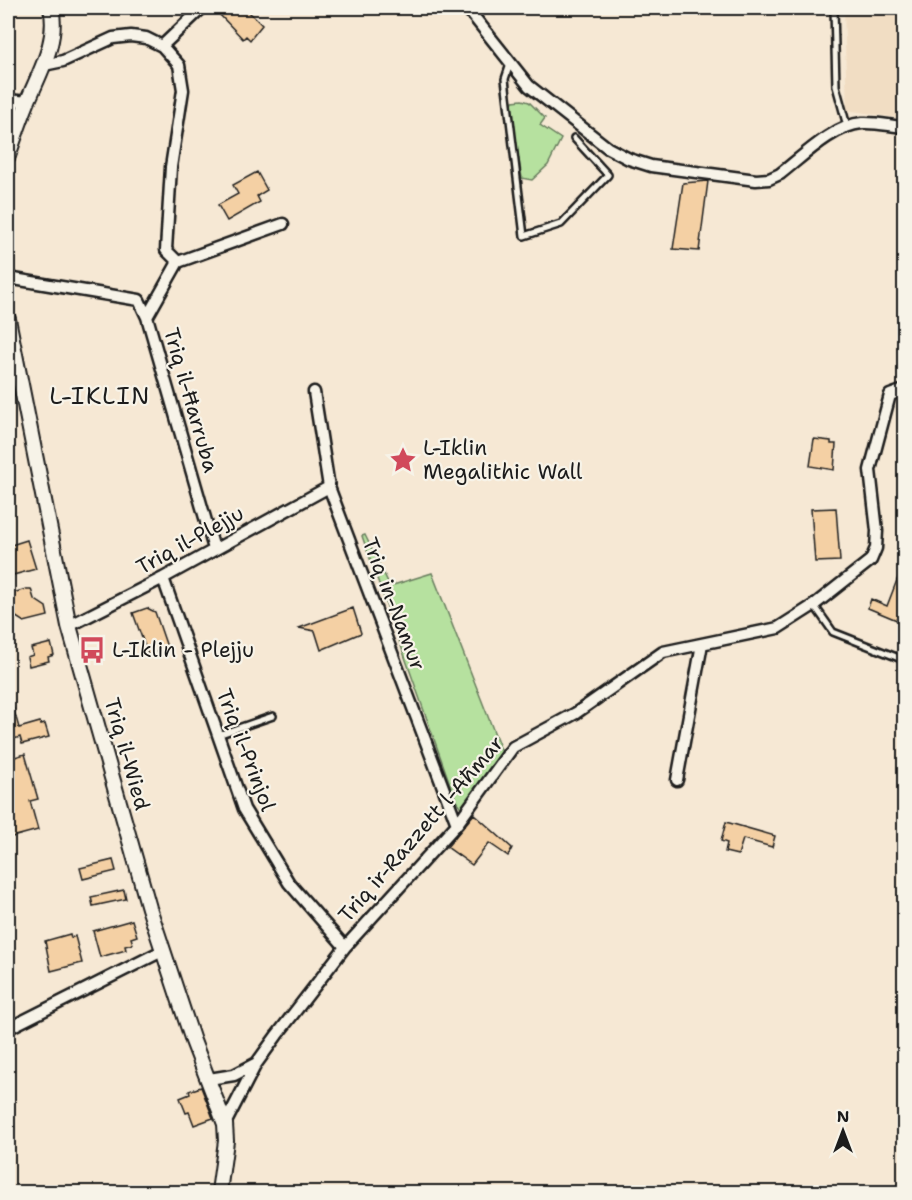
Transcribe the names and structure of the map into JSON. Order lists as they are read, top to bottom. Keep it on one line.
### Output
{"streets":{"street":["Triq il-Ħarruba","Triq il-Plejju","Triq in-Namur","Triq il-Prinjol","Triq il-Wied","Triq ir-Razzett l-Aħmar"]},"crossings":[["Triq il-Ħarruba","Triq il-Plejju"],["Triq il-Plejju","Triq in-Namur"],["Triq il-Plejju","Triq il-Prinjol"],["Triq il-Plejju","Triq il-Wied"],["Triq in-Namur","Triq ir-Razzett l-Aħmar"],["Triq il-Prinjol","Triq ir-Razzett l-Aħmar"],["Triq il-Wied","Triq ir-Razzett l-Aħmar"]],"districts":["L-IKLIN"],"places":{"place":["L-Iklin Megalithic Wall"],"bus stop":["L-Iklin - Plejju"]},"north":"top"}
